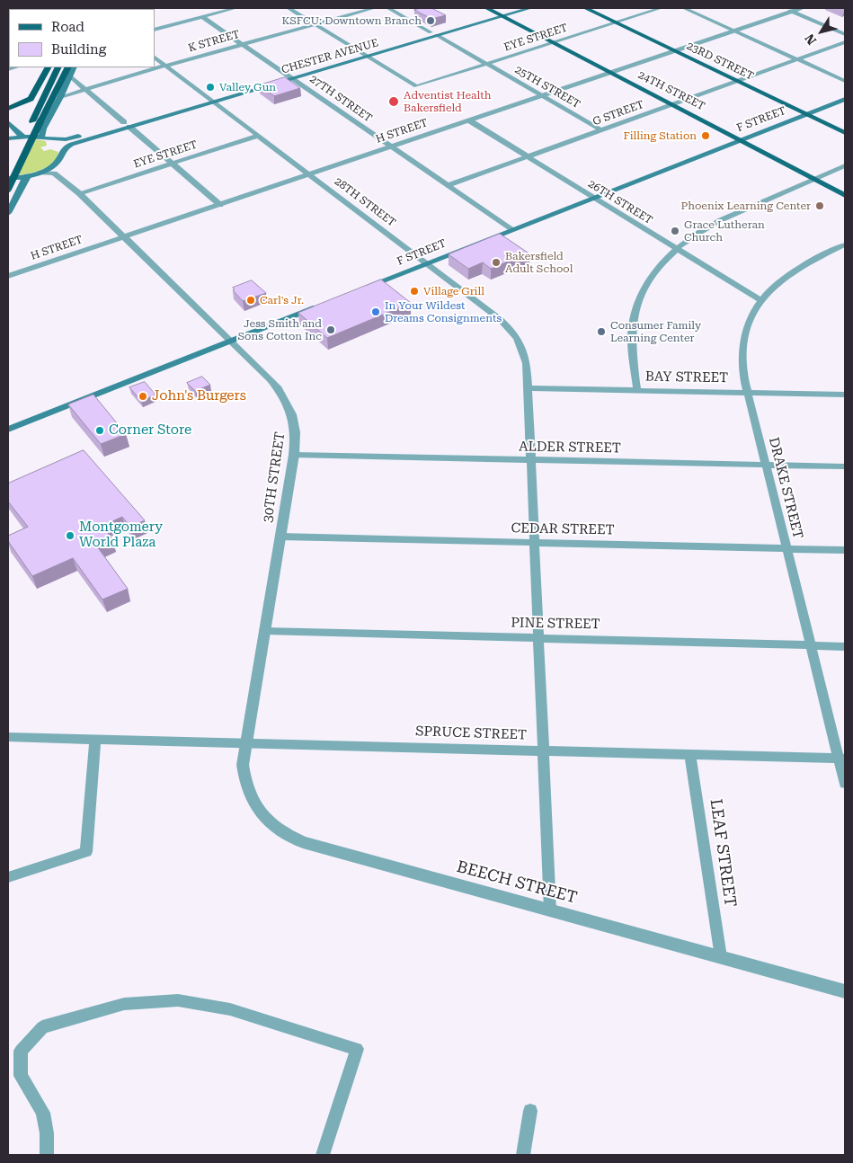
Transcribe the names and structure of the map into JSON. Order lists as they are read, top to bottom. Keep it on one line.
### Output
{"streets":{"main road":["CHESTER AVENUE","23RD STREET","24TH STREET","F STREET"],"street":["EYE STREET","K STREET","25TH STREET","27TH STREET","G STREET","H STREET","28TH STREET","26TH STREET","BAY STREET","ALDER STREET","30TH STREET","DRAKE STREET","CEDAR STREET","PINE STREET","SPRUCE STREET","LEAF STREET","BEECH STREET"]},"crossings":[["EYE STREET","CHESTER AVENUE"],["EYE STREET","23RD STREET"],["EYE STREET","25TH STREET"],["EYE STREET","24TH STREET"],["EYE STREET","28TH STREET"],["EYE STREET","30TH STREET"],["K STREET","27TH STREET"],["K STREET","28TH STREET"],["CHESTER AVENUE","25TH STREET"],["CHESTER AVENUE","24TH STREET"],["CHESTER AVENUE","27TH STREET"],["CHESTER AVENUE","28TH STREET"],["23RD STREET","G STREET"],["23RD STREET","F STREET"],["23RD STREET","H STREET"],["25TH STREET","G STREET"],["25TH STREET","H STREET"],["24TH STREET","G STREET"],["24TH STREET","F STREET"],["24TH STREET","H STREET"],["27TH STREET","G STREET"],["27TH STREET","F STREET"],["27TH STREET","H STREET"],["G STREET","26TH STREET"],["F STREET","28TH STREET"],["F STREET","26TH STREET"],["H STREET","28TH STREET"],["H STREET","26TH STREET"],["H STREET","30TH STREET"],["28TH STREET","BAY STREET"],["28TH STREET","ALDER STREET"],["28TH STREET","CEDAR STREET"],["28TH STREET","PINE STREET"],["28TH STREET","SPRUCE STREET"],["28TH STREET","BEECH STREET"],["26TH STREET","DRAKE STREET"],["BAY STREET","DRAKE STREET"],["ALDER STREET","30TH STREET"],["ALDER STREET","DRAKE STREET"],["30TH STREET","CEDAR STREET"],["30TH STREET","PINE STREET"],["30TH STREET","SPRUCE STREET"],["30TH STREET","BEECH STREET"],["DRAKE STREET","CEDAR STREET"],["DRAKE STREET","PINE STREET"],["DRAKE STREET","SPRUCE STREET"],["SPRUCE STREET","LEAF STREET"],["SPRUCE STREET","BEECH STREET"],["LEAF STREET","BEECH STREET"]],"places":["KSFCU: Downtown Branch","Valley Gun","Adventist Health Bakersfield","Filling Station","Phoenix Learning Center","Grace Lutheran Church","Bakersfield Adult School","Village Grill","Carl's Jr.","In Your Wildest Dreams Consignments","Jess Smith and Sons Cotton Inc","Consumer Family Learning Center","John's Burgers","Corner Store","Montgomery World Plaza"],"legend":["Road","Building"],"north":"bottom left"}
